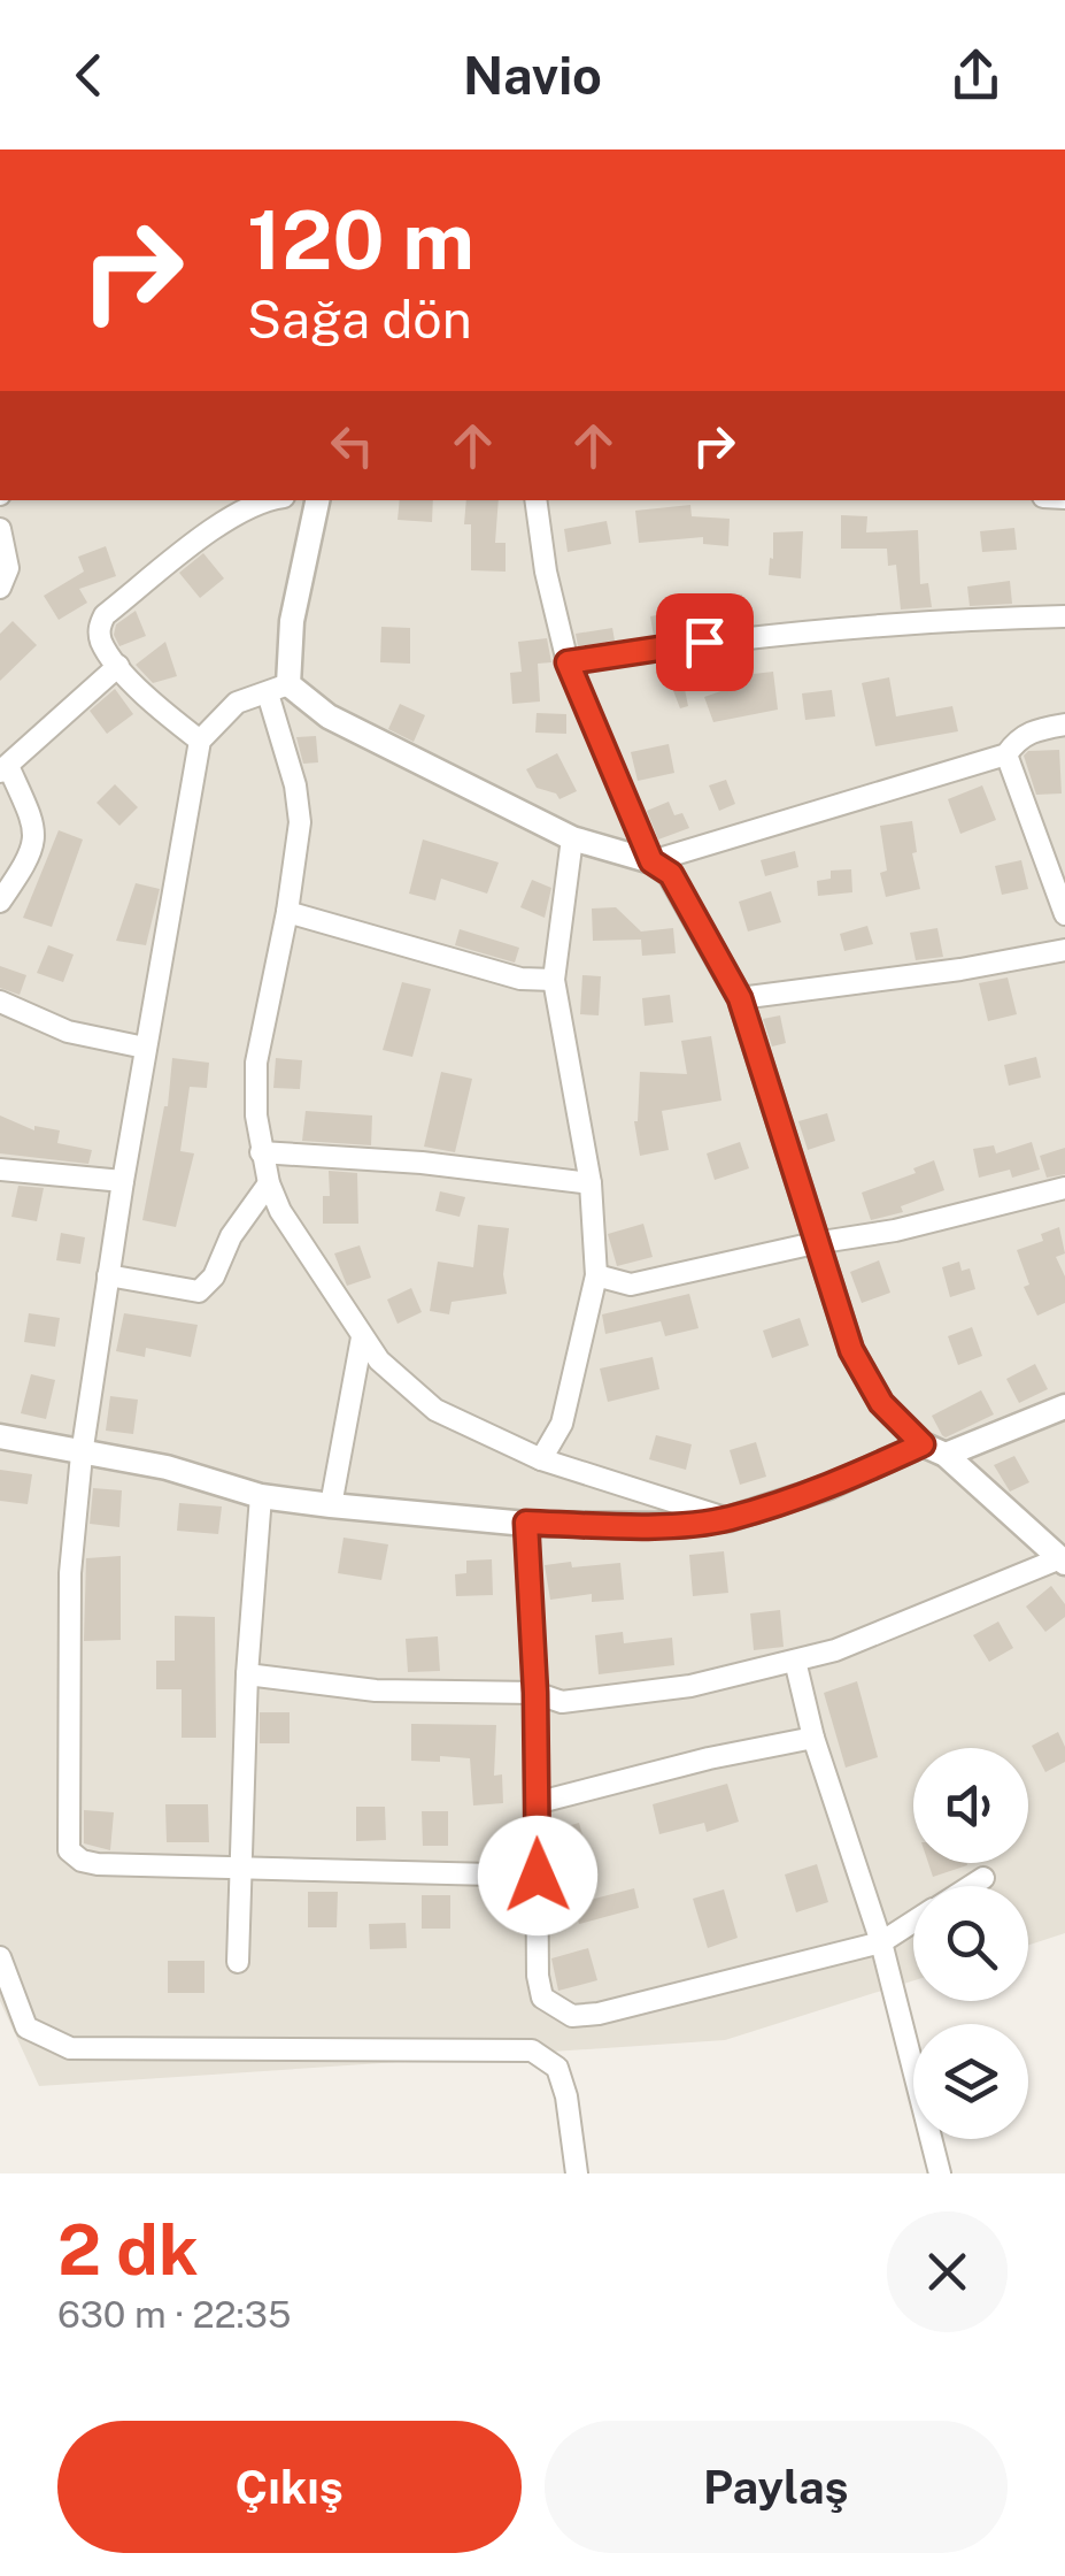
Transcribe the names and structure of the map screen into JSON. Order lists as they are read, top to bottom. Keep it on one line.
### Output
{"page":{"header":"Navio","turn":["120 m","Sağa dön"],"heading":["2 dk","630 m · 22:35"],"buttons":["Çıkış","Paylaş"]}}
